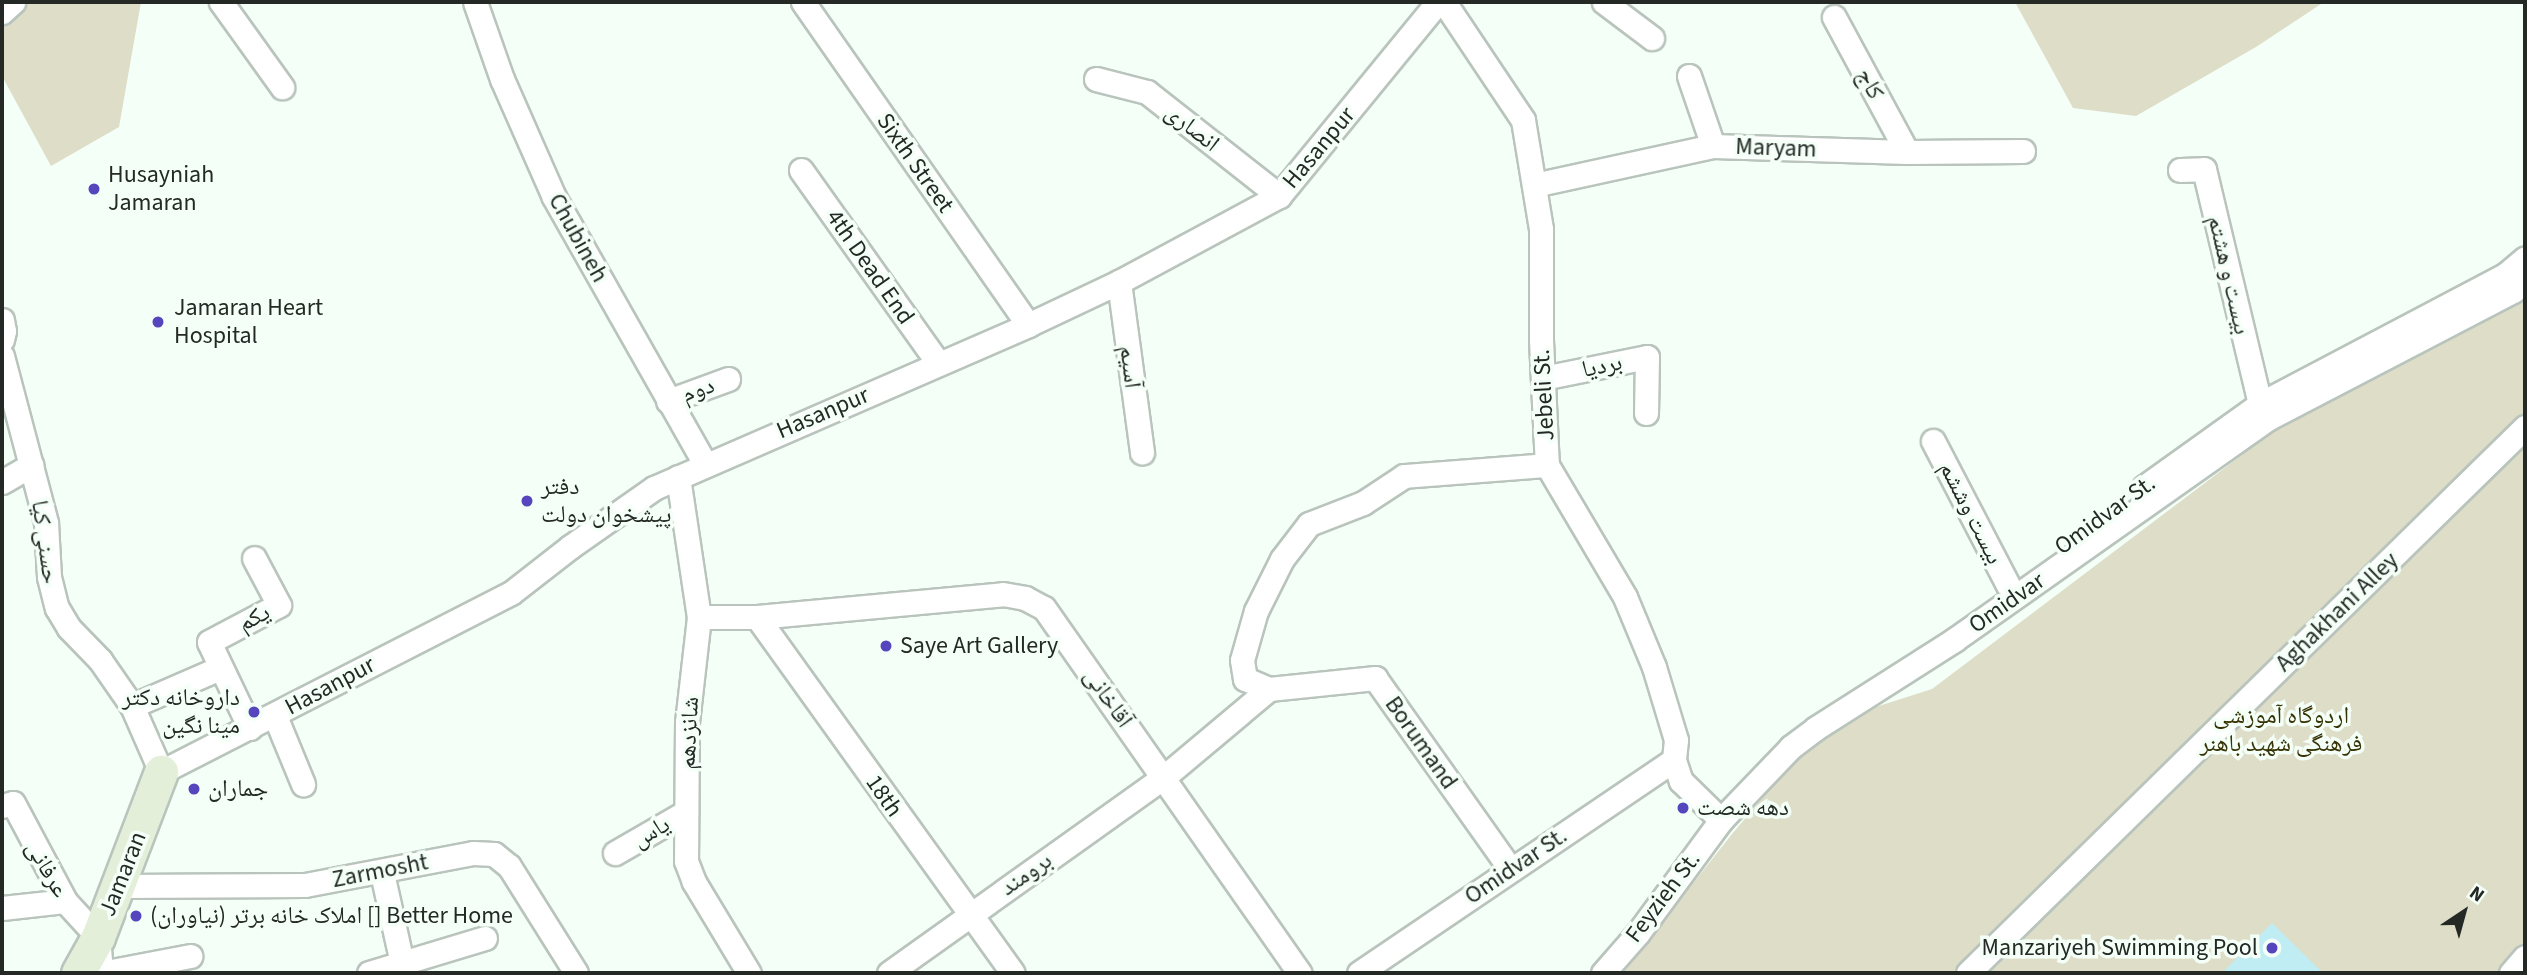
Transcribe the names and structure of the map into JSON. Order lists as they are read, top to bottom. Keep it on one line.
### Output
{"streets":{"main road":["Jamaran"],"street":["کاج","انصاری","Hasanpur","Maryam","Sixth Street","Chubineh","4th Dead End","بیست و هشتم","بردیا","آسیم","دوم","Jebeli St.","بیست وششم","Omidvar St.","حسنی کیا","Omidvar","Aghakhani Alley","یکم","آقاخانی","شانزدهم","Borumand","18th","یاس","عرفانی","Zarmosht","برومند","Feyzieh St."]},"crossings":[["کاج","Maryam"],["انصاری","Hasanpur"],["Hasanpur","Sixth Street"],["Hasanpur","Chubineh"],["Hasanpur","4th Dead End"],["Hasanpur","آسیم"],["Hasanpur","حسنی کیا"],["Hasanpur","یکم"],["Hasanpur","شانزدهم"],["Hasanpur","Jamaran"],["Maryam","Jebeli St."],["Chubineh","دوم"],["بیست و هشتم","Omidvar St."],["بیست و هشتم","Omidvar"],["بردیا","Jebeli St."],["Jebeli St.","Omidvar St."],["بیست وششم","Omidvar St."],["Omidvar St.","Omidvar"],["Omidvar St.","Borumand"],["Omidvar St.","Feyzieh St."],["حسنی کیا","Jamaran"],["آقاخانی","شانزدهم"],["آقاخانی","18th"],["آقاخانی","برومند"],["شانزدهم","یاس"],["18th","برومند"],["عرفانی","Jamaran"],["Zarmosht","Jamaran"]],"parks":["اردوگاه آموزشی فرهنگی شهید باهنر"],"places":["Husayniah Jamaran","Jamaran Heart Hospital","دفتر پیشخوان دولت","Saye Art Gallery","داروخانه دکتر مینا نگین","جماران","دهه شصت","املاک خانه برتر (نیاوران) [] Better Home","Manzariyeh Swimming Pool"],"north":"top right"}
